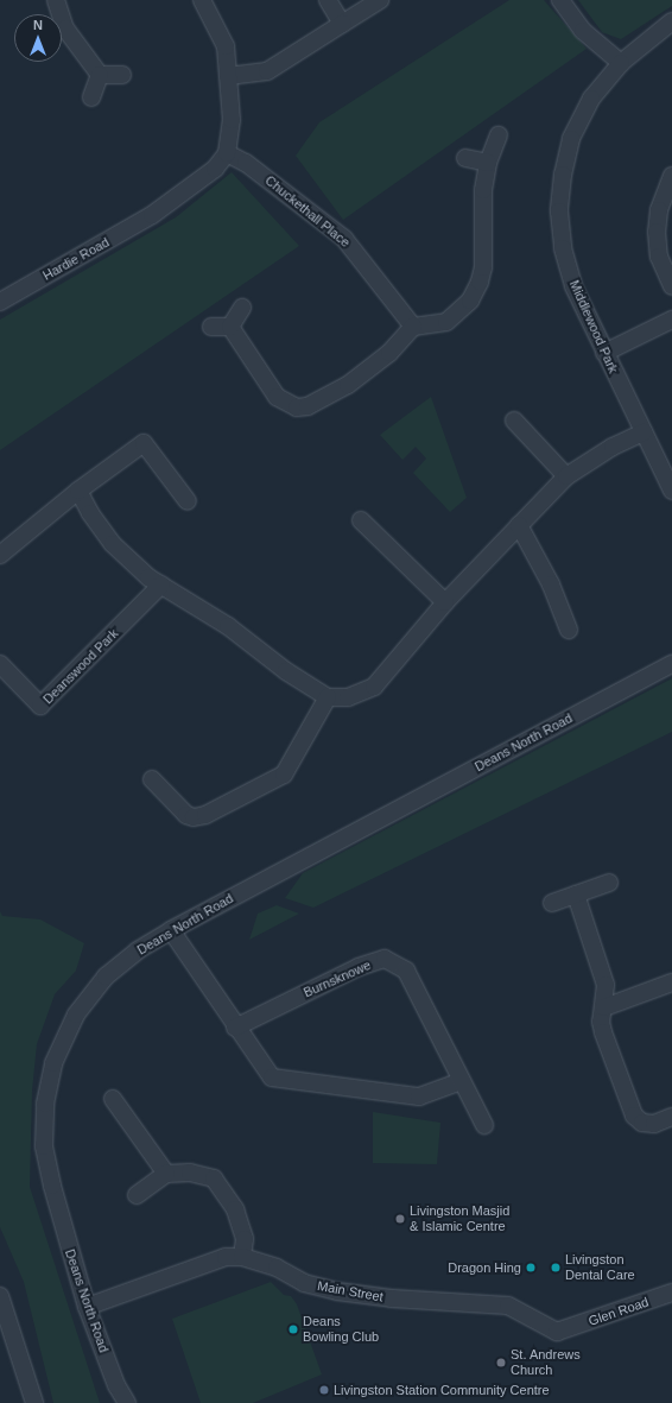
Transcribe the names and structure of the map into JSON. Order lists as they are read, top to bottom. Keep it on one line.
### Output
{"streets":{"street":["Chuckethall Place","Hardie Road","Middlewood Park","Deanswood Park","Deans North Road","Burnsknowe","Main Street","Glen Road"]},"crossings":[["Chuckethall Place","Hardie Road"],["Deans North Road","Main Street"],["Main Street","Glen Road"]],"places":["Livingston Masjid & Islamic Centre","Dragon Hing","Livingston Dental Care","Deans Bowling Club","St. Andrews Church","Livingston Station Community Centre"],"north":"top"}
